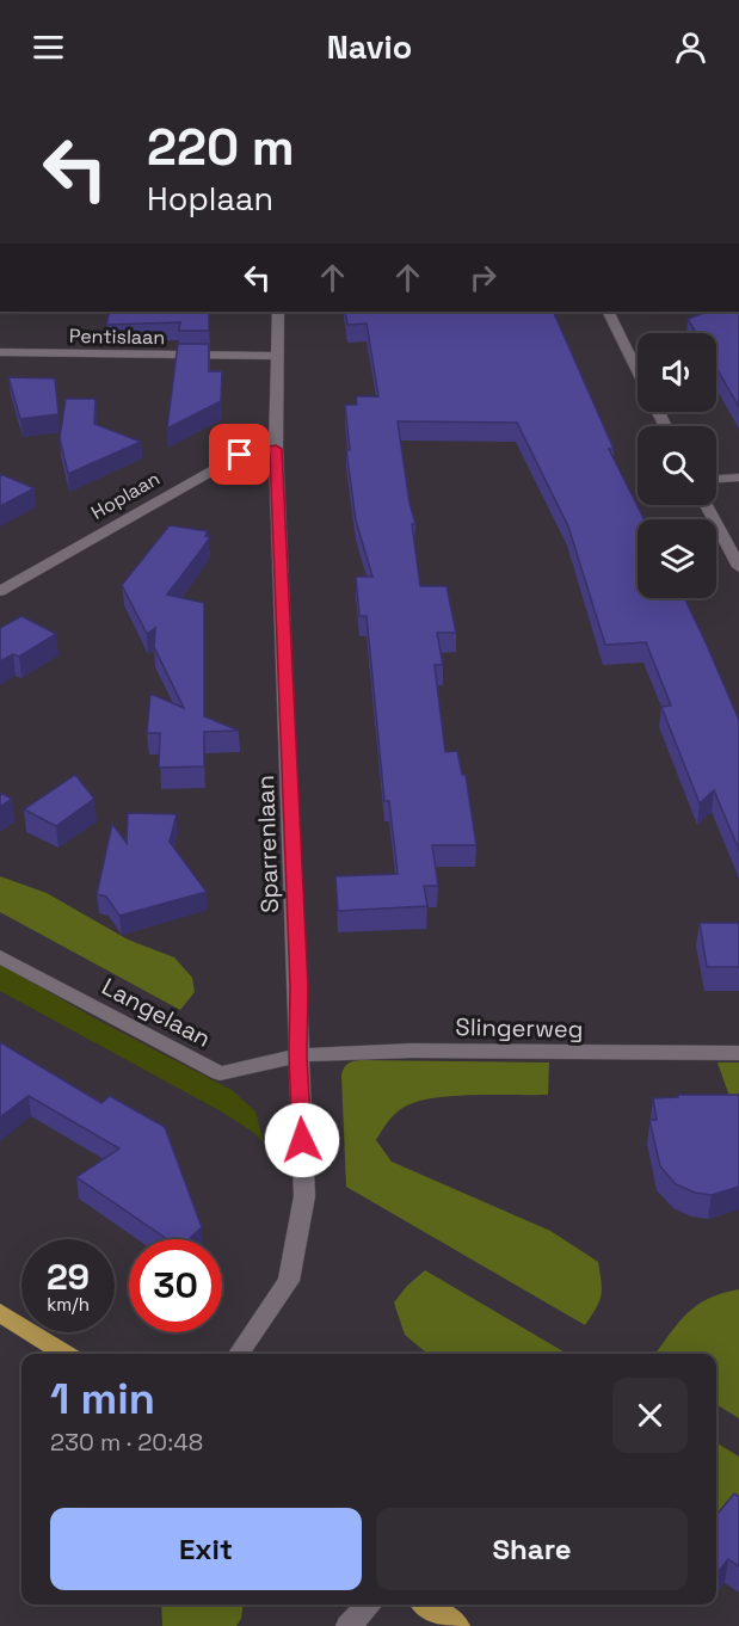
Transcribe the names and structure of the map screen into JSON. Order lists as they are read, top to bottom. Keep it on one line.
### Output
{"streets":{"street":["Pentislaan","Hoplaan","Sparrenlaan","Langelaan","Slingerweg"]},"crossings":[["Pentislaan","Sparrenlaan"],["Hoplaan","Sparrenlaan"],["Sparrenlaan","Langelaan"],["Sparrenlaan","Slingerweg"],["Langelaan","Slingerweg"]],"page":{"header":"Navio","turn":["220 m","Hoplaan"],"speed":"29 km/h","limit":"30","heading":["1 min","230 m · 20:48"],"buttons":["Exit","Share"]}}
